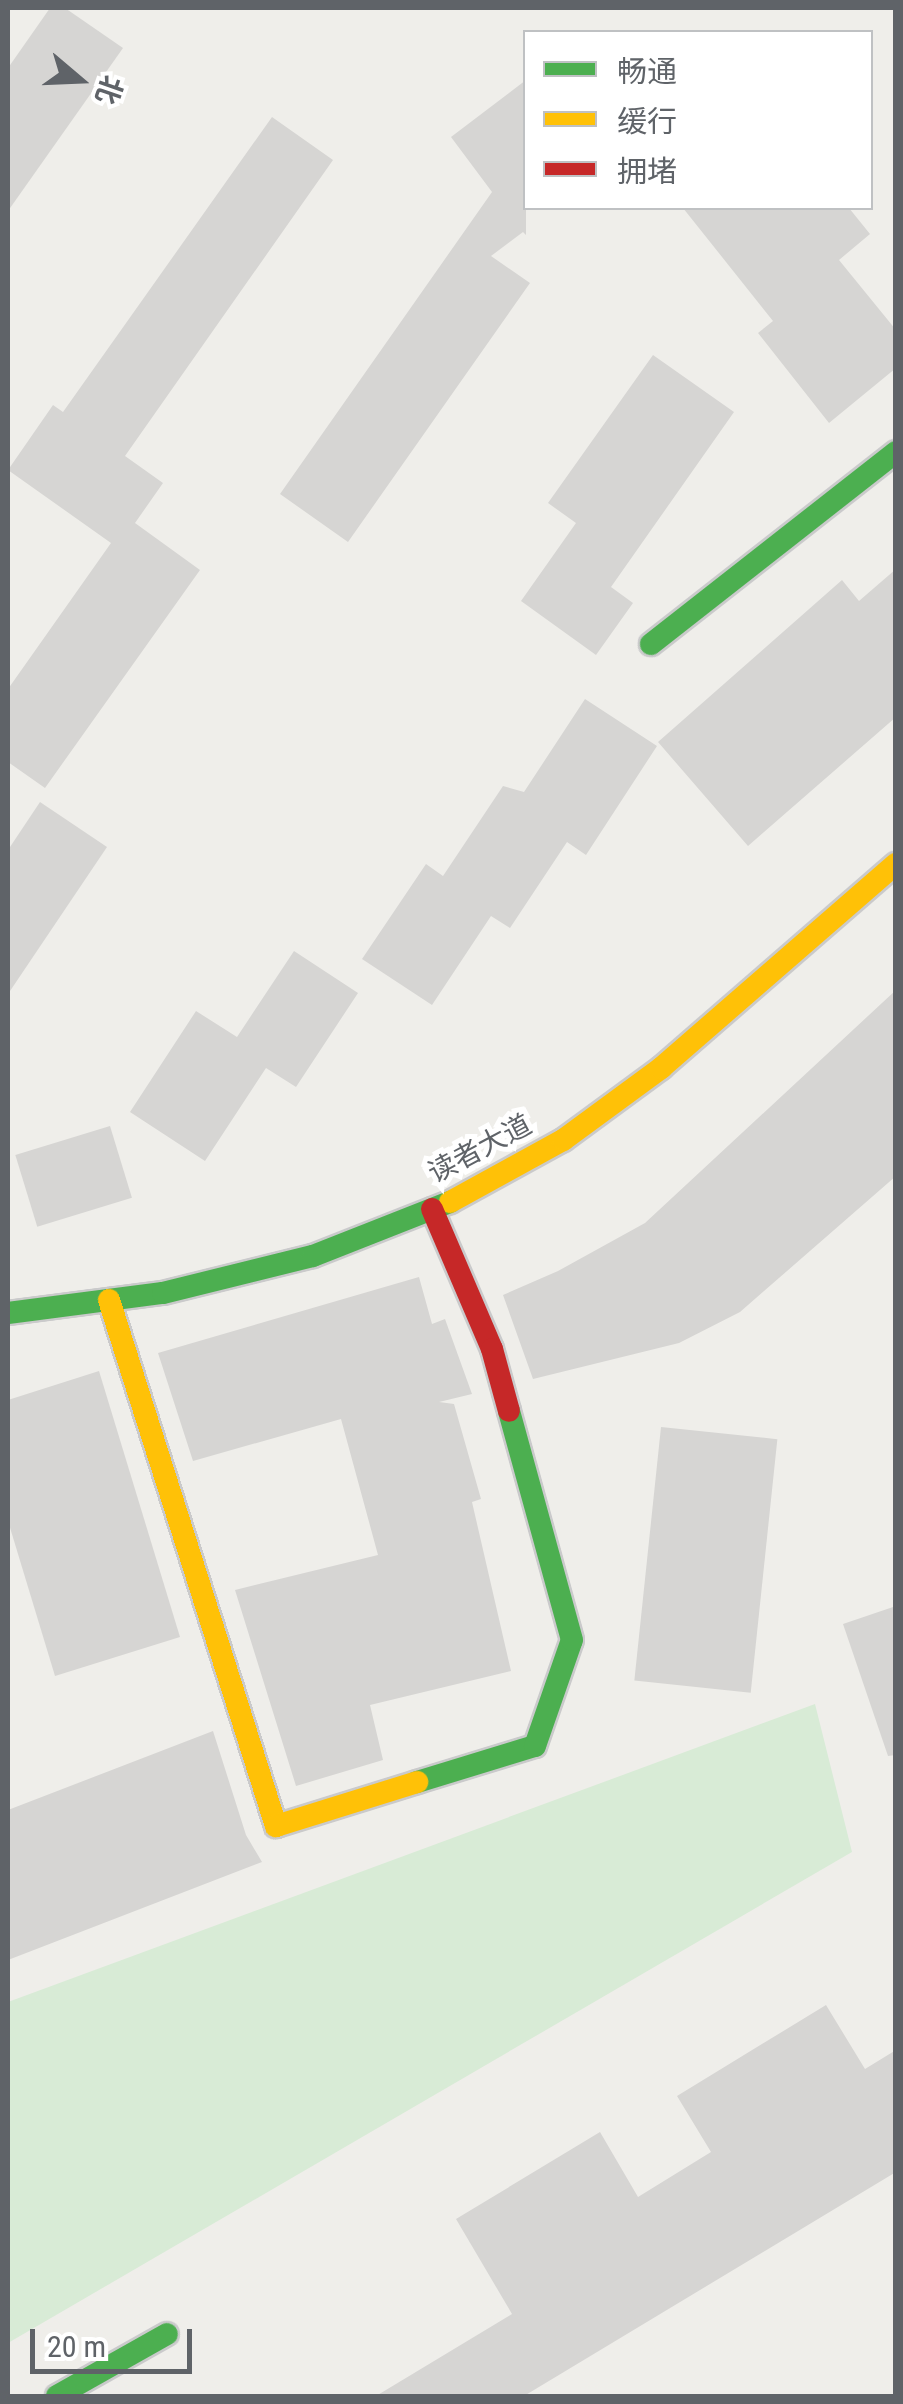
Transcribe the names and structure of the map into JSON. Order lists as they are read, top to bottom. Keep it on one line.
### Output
{"streets":{"street":["读者大道"]},"legend":["畅通","缓行","拥堵"],"scale_bar":"20 m","north":"right"}
